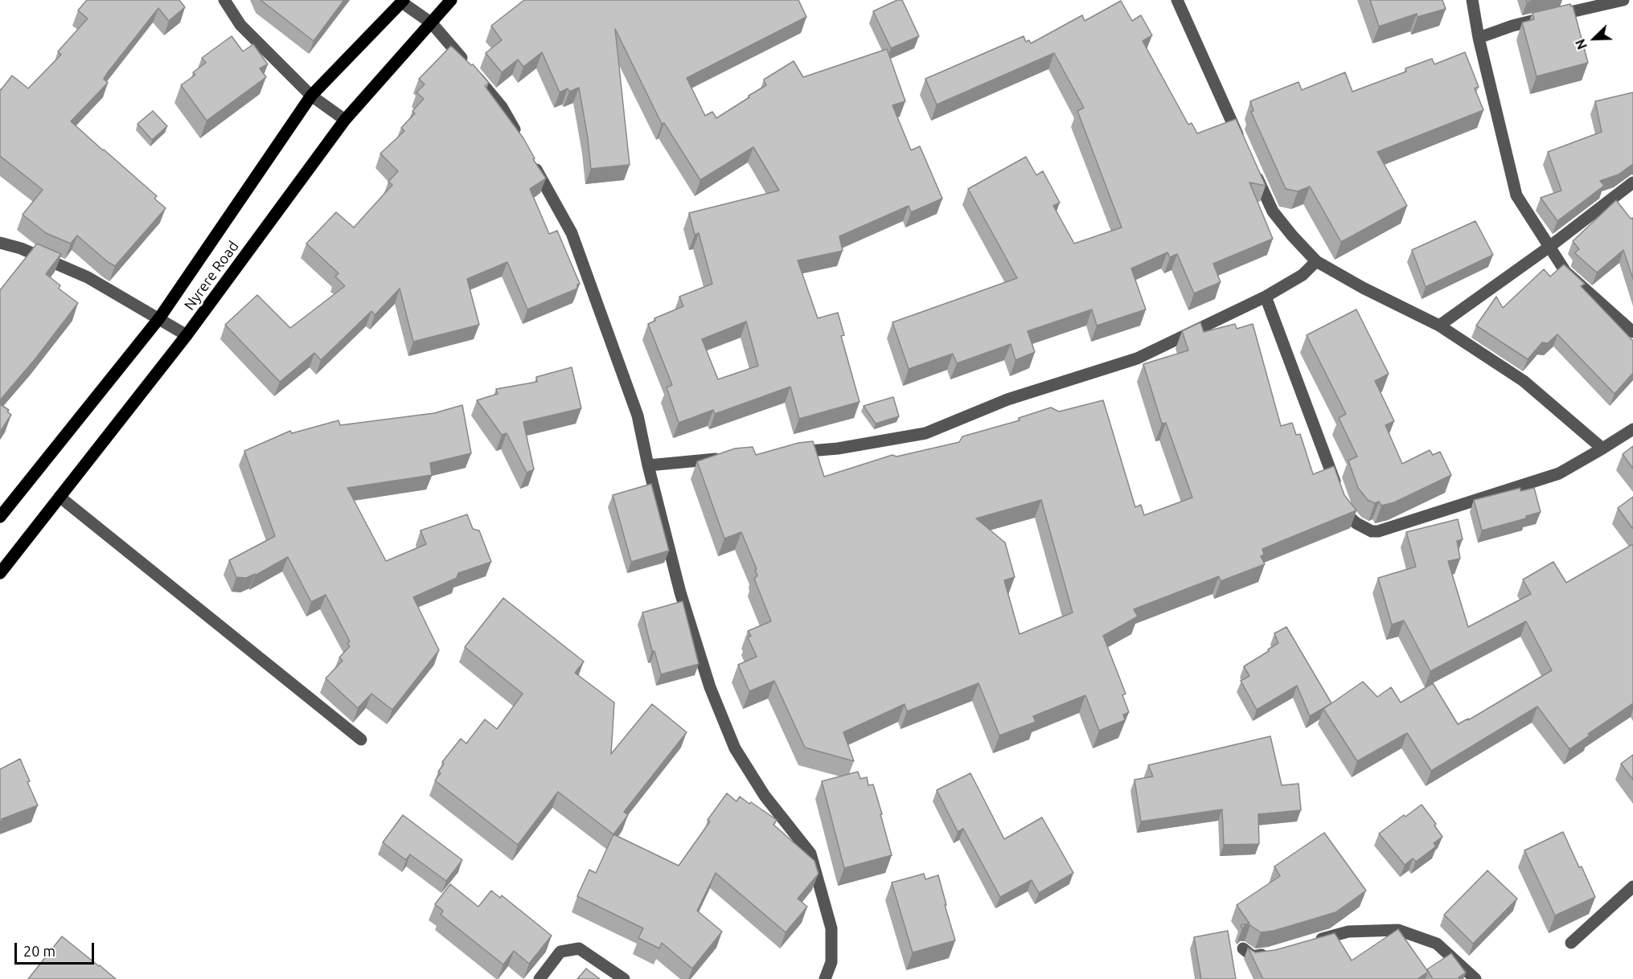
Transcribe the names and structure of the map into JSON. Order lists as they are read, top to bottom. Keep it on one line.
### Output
{"streets":{"main road":["Nyrere Road"]},"scale_bar":"20 m","north":"bottom left"}
